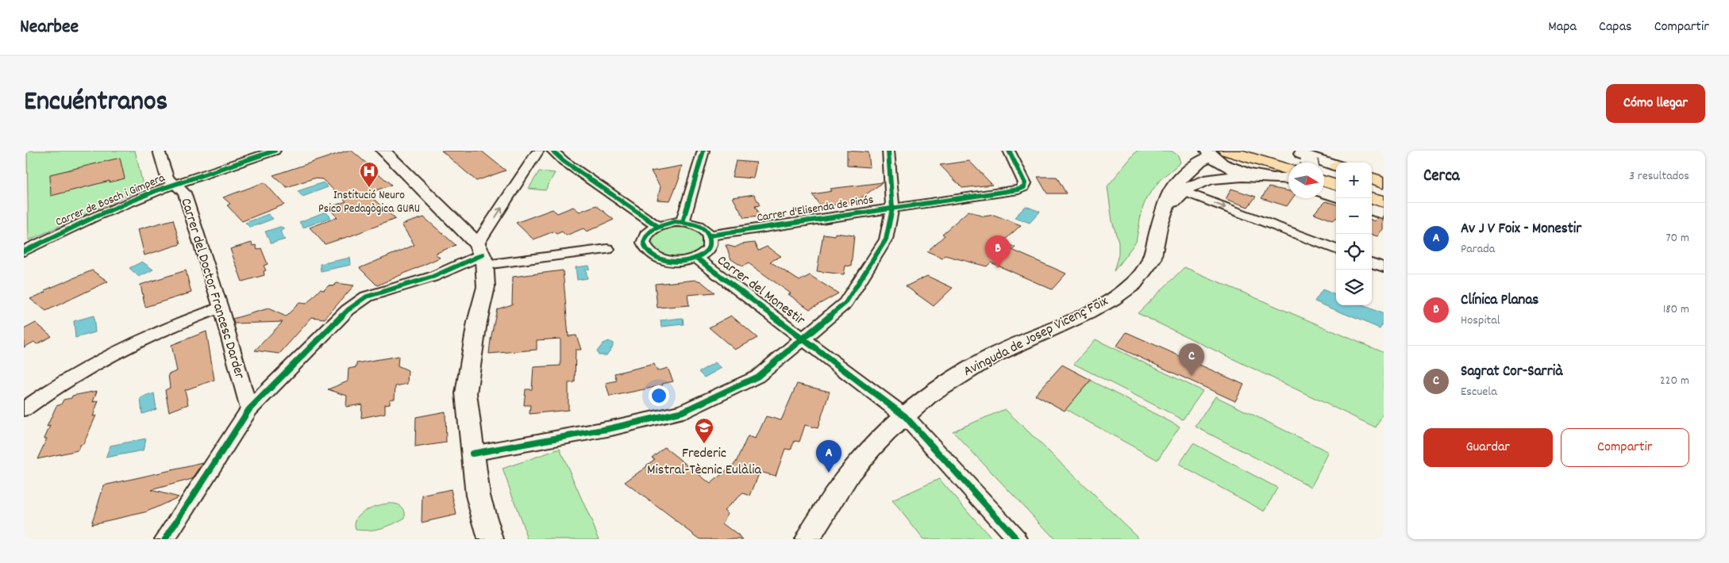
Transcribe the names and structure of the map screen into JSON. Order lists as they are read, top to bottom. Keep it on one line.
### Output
{"streets":{"street":["Carrer de Bosch i Gimpera","Carrer d'Elisenda de Pinós","Carrer del Doctor Francesc Darder","Carrer del Monestir","Avinguda de Josep Vicenç Foix"]},"crossings":[["Carrer de Bosch i Gimpera","Carrer del Doctor Francesc Darder"],["Carrer d'Elisenda de Pinós","Carrer del Monestir"],["Carrer del Monestir","Avinguda de Josep Vicenç Foix"]],"places":{"hospital":["Institució Neuro Psico Pedagògica GURU"],"school or university":["Frederic Mistral-Tècnic Eulàlia"]},"north":"right","page":{"header":"Nearbee","nav":["Mapa","Capas","Compartir"],"title":"Encuéntranos","buttons":["Cómo llegar",["Guardar","Compartir"]],"heading":["Cerca","3 resultados"],"map_buttons":["+","−"],"list":[{"mark":"A","name":"Av J V Foix - Monestir","note":"Parada","value":"70 m"},{"mark":"B","name":"Clínica Planas","note":"Hospital","value":"180 m"},{"mark":"C","name":"Sagrat Cor-Sarrià","note":"Escuela","value":"220 m"}],"pins":["B","C","A"]}}
